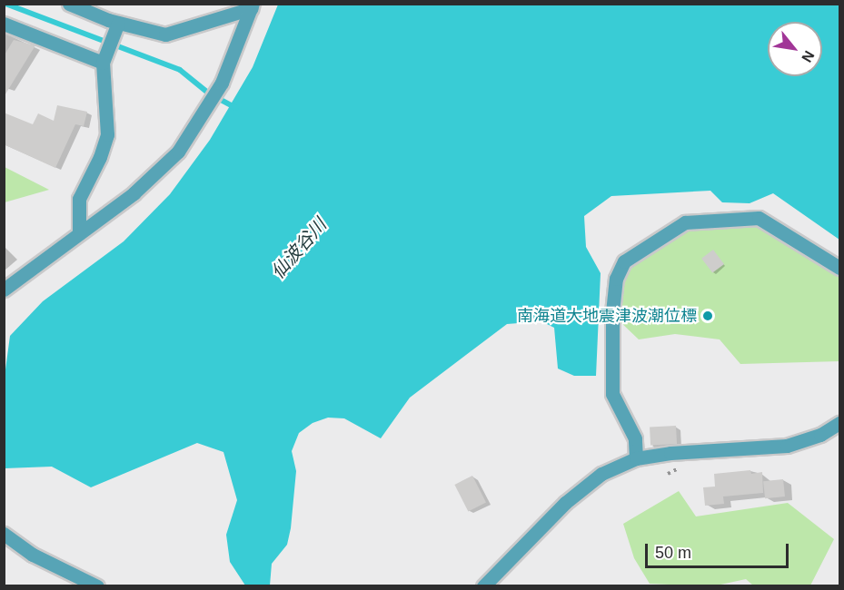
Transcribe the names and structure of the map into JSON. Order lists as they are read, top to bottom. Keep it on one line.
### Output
{"water":["仙波谷川"],"places":["南海道大地震津波潮位標"],"scale_bar":"50 m","north":"bottom right"}
